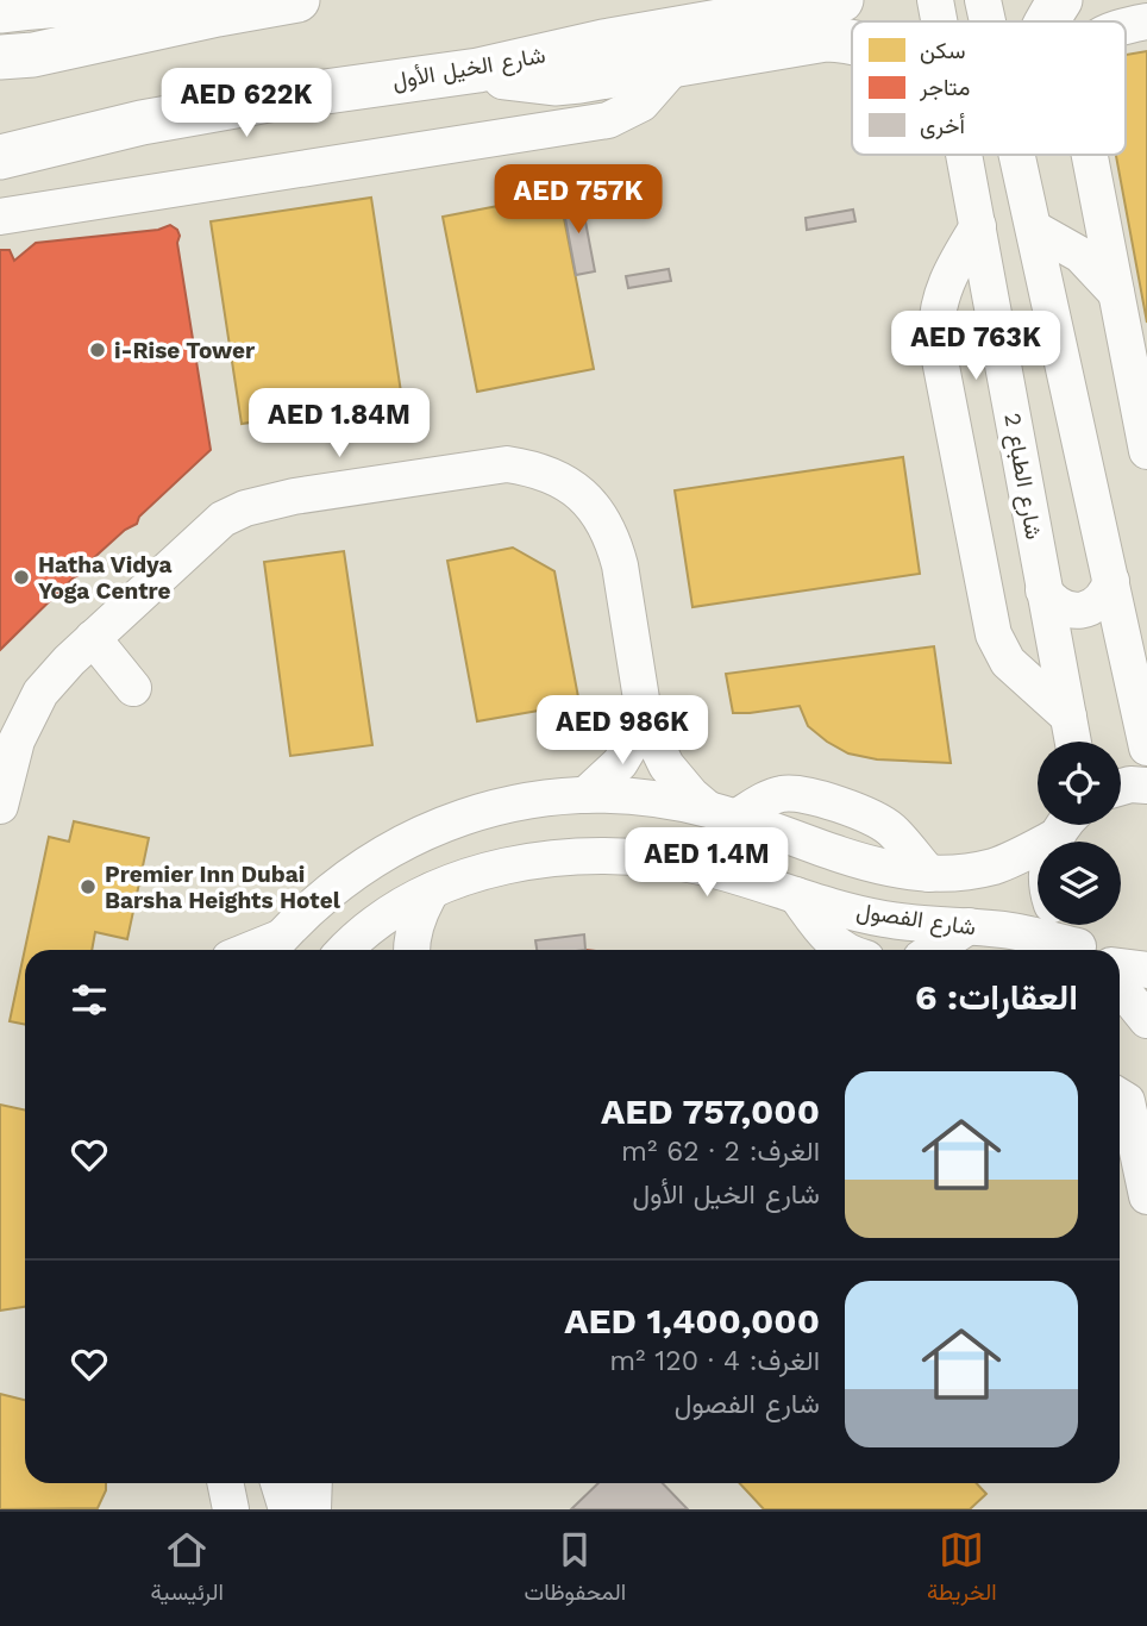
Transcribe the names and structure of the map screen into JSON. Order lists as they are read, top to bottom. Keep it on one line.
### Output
{"streets":{"main road":["شارع الخيل الأول"],"street":["شارع الطباع 2","شارع الفصول"]},"places":["i-Rise Tower","Hatha Vidya Yoga Centre","Premier Inn Dubai Barsha Heights Hotel"],"legend":["سكن","متاجر","أخرى"],"page":{"price":["AED 622K","AED 757K","AED 763K","AED 1.84M","AED 986K","AED 1.4M"],"heading":"العقارات: 6","list":[{"name":"AED 757,000","note":"الغرف: 2 · 62 m² · شارع الخيل الأول"},{"name":"AED 1,400,000","note":"الغرف: 4 · 120 m² · شارع الفصول"}],"tabs":["الخريطة","المحفوظات","الرئيسية"]}}
